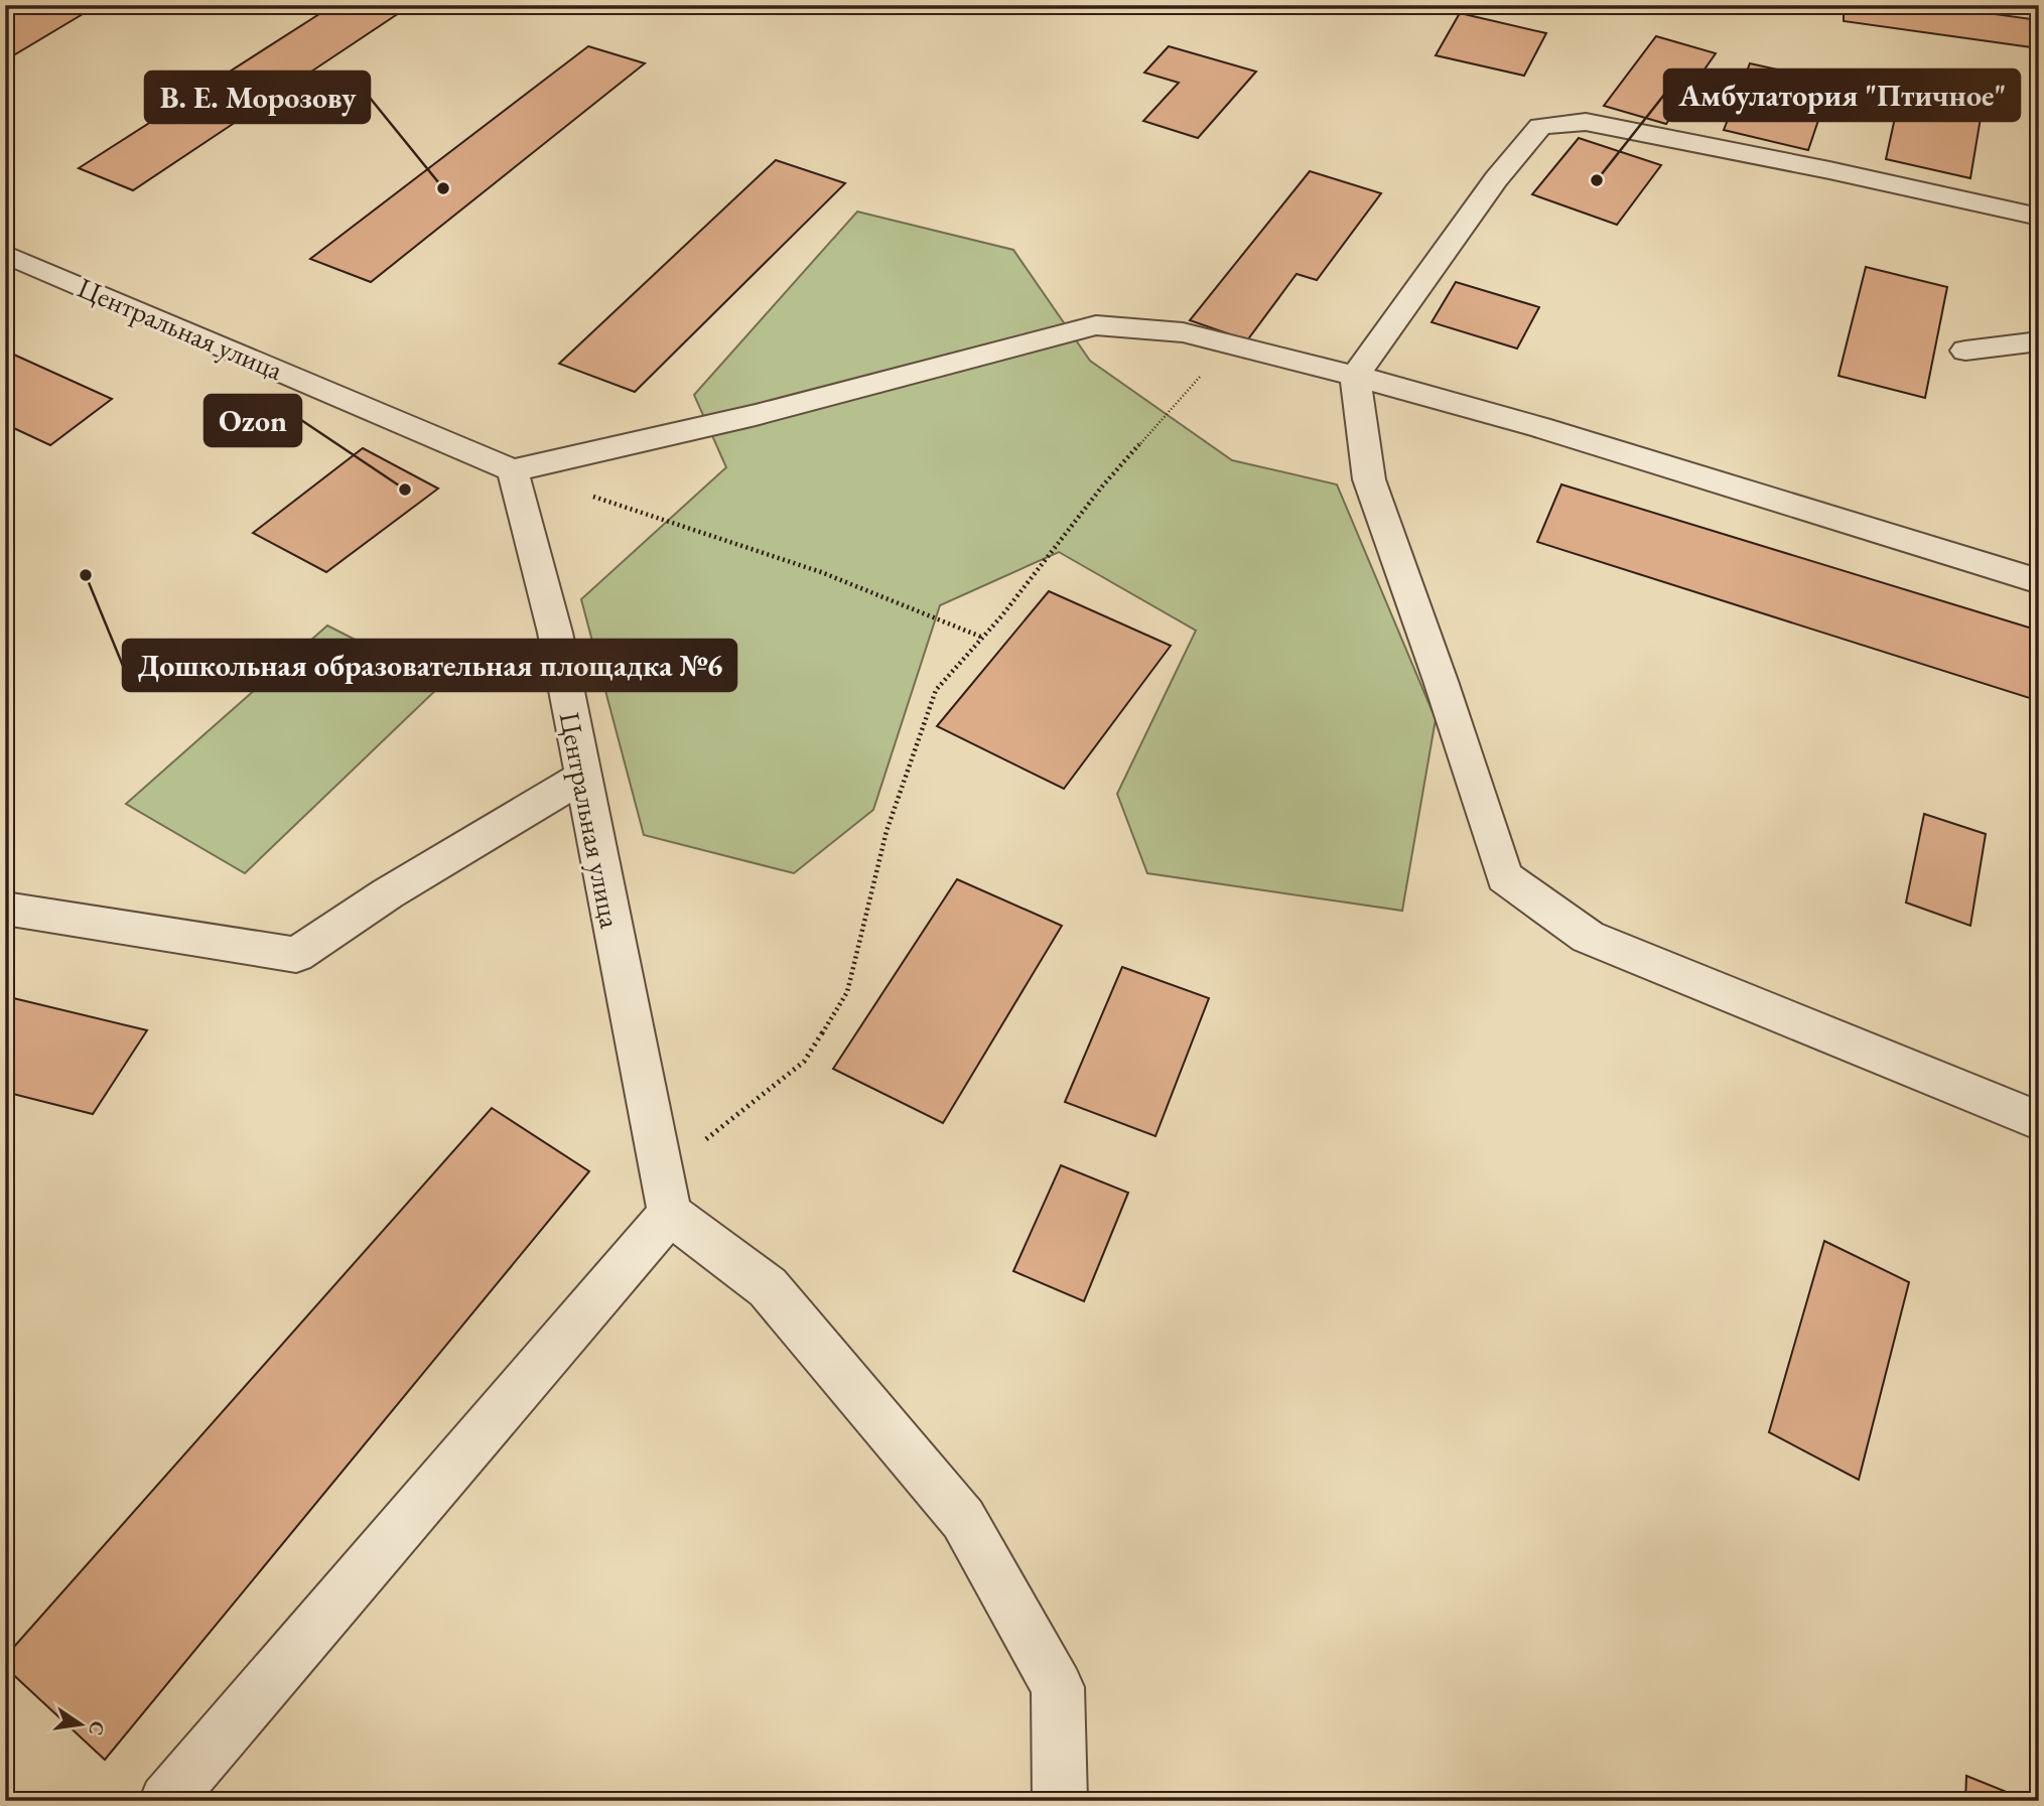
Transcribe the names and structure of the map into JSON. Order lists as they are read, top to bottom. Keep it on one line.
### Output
{"streets":{"street":["Центральная улица"]},"places":["Амбулатория \"Птичное\"","В. Е. Морозову","Ozon","Дошкольная образовательная площадка №6"],"north":"right"}
